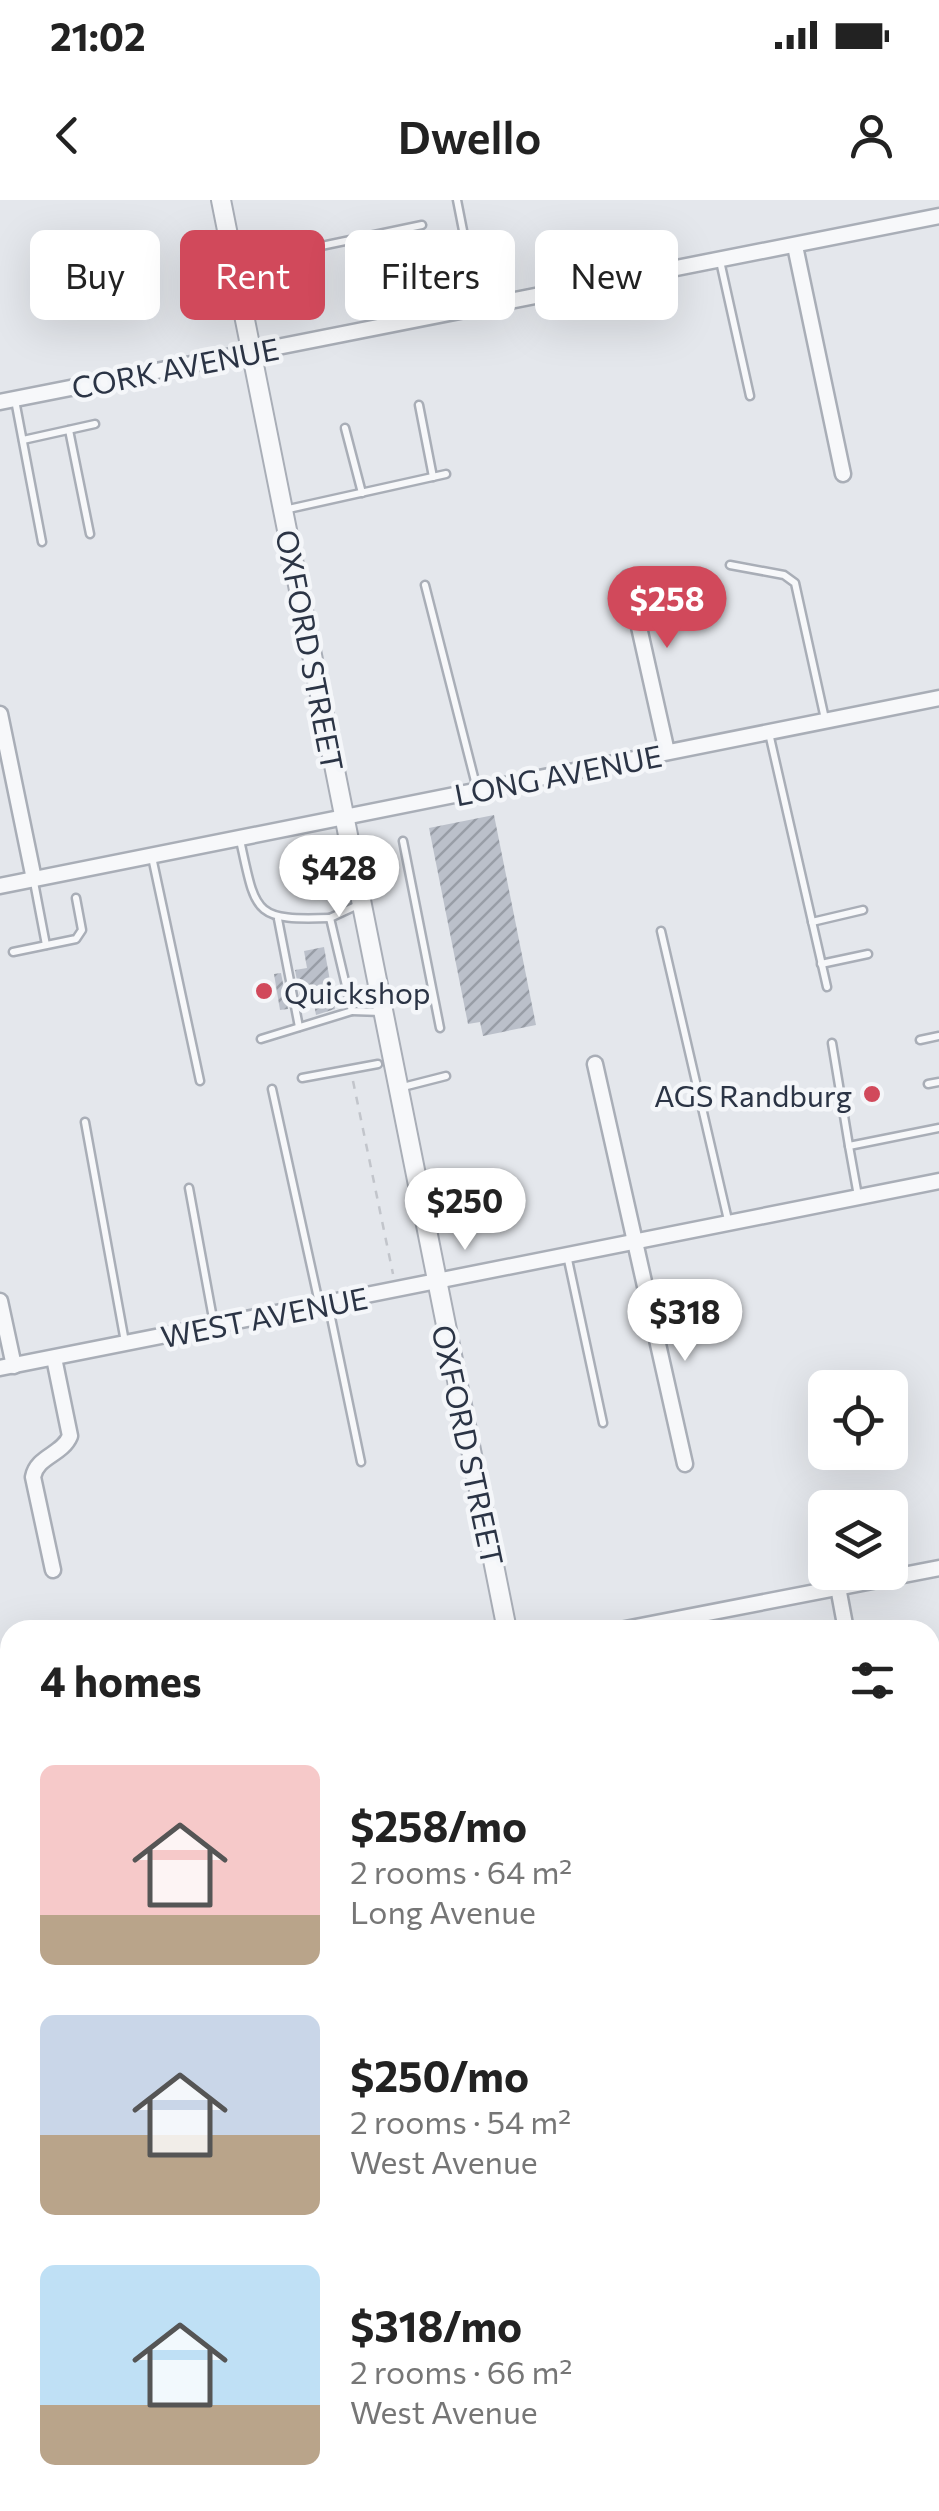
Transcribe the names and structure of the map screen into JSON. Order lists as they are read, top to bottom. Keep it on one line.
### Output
{"streets":{"street":["CORK AVENUE","OXFORD STREET","LONG AVENUE","WEST AVENUE"]},"crossings":[["CORK AVENUE","OXFORD STREET"],["OXFORD STREET","LONG AVENUE"],["OXFORD STREET","WEST AVENUE"]],"places":["Quickshop","AGS Randburg"],"page":{"status":"21:02","header":"Dwello","chip":["Buy","Rent","Filters","New"],"price":["$258","$428","$250","$318"],"heading":"4 homes","list":[{"name":"$258/mo","note":"2 rooms · 64 m² · Long Avenue"},{"name":"$250/mo","note":"2 rooms · 54 m² · West Avenue"},{"name":"$318/mo","note":"2 rooms · 66 m² · West Avenue"}]}}
